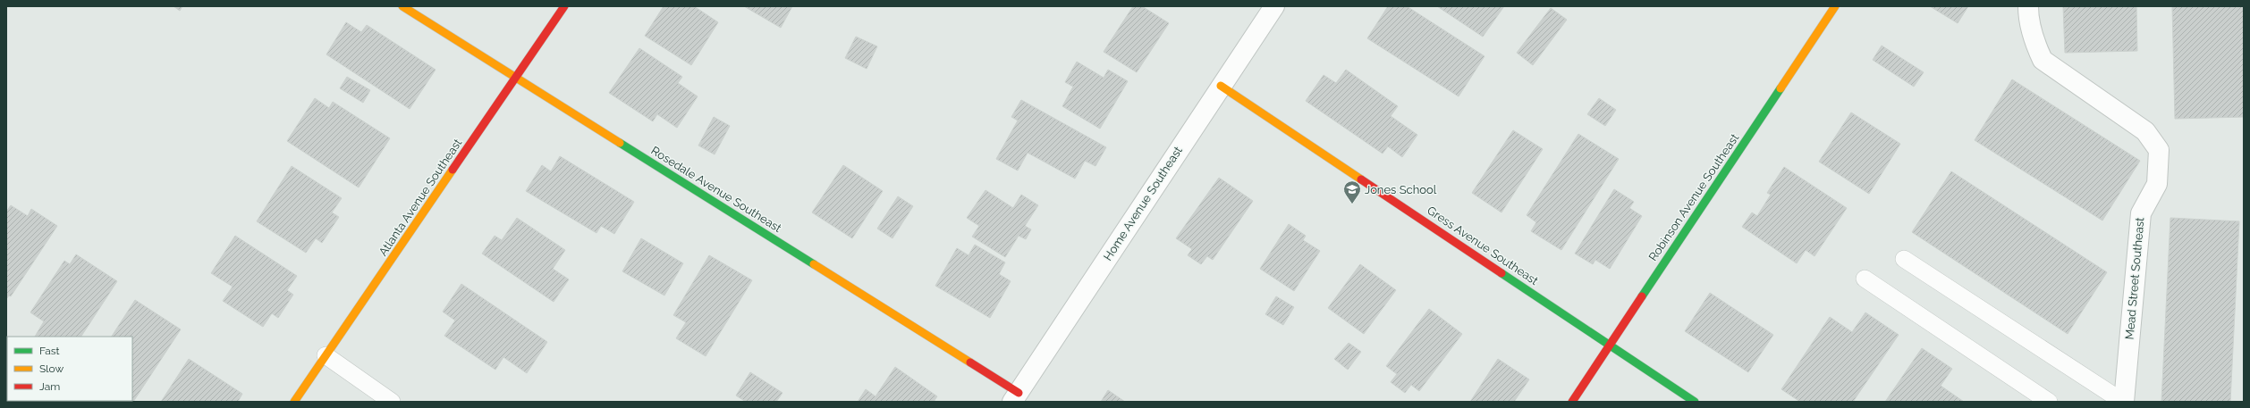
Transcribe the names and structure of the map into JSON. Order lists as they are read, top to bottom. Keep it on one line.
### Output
{"streets":{"street":["Rosedale Avenue Southeast","Atlanta Avenue Southeast","Robinson Avenue Southeast","Home Avenue Southeast","Gress Avenue Southeast","Mead Street Southeast"]},"crossings":[["Rosedale Avenue Southeast","Atlanta Avenue Southeast"],["Rosedale Avenue Southeast","Home Avenue Southeast"],["Robinson Avenue Southeast","Gress Avenue Southeast"],["Home Avenue Southeast","Gress Avenue Southeast"]],"places":{"school or university":["Jones School"]},"legend":["Fast","Slow","Jam"]}
